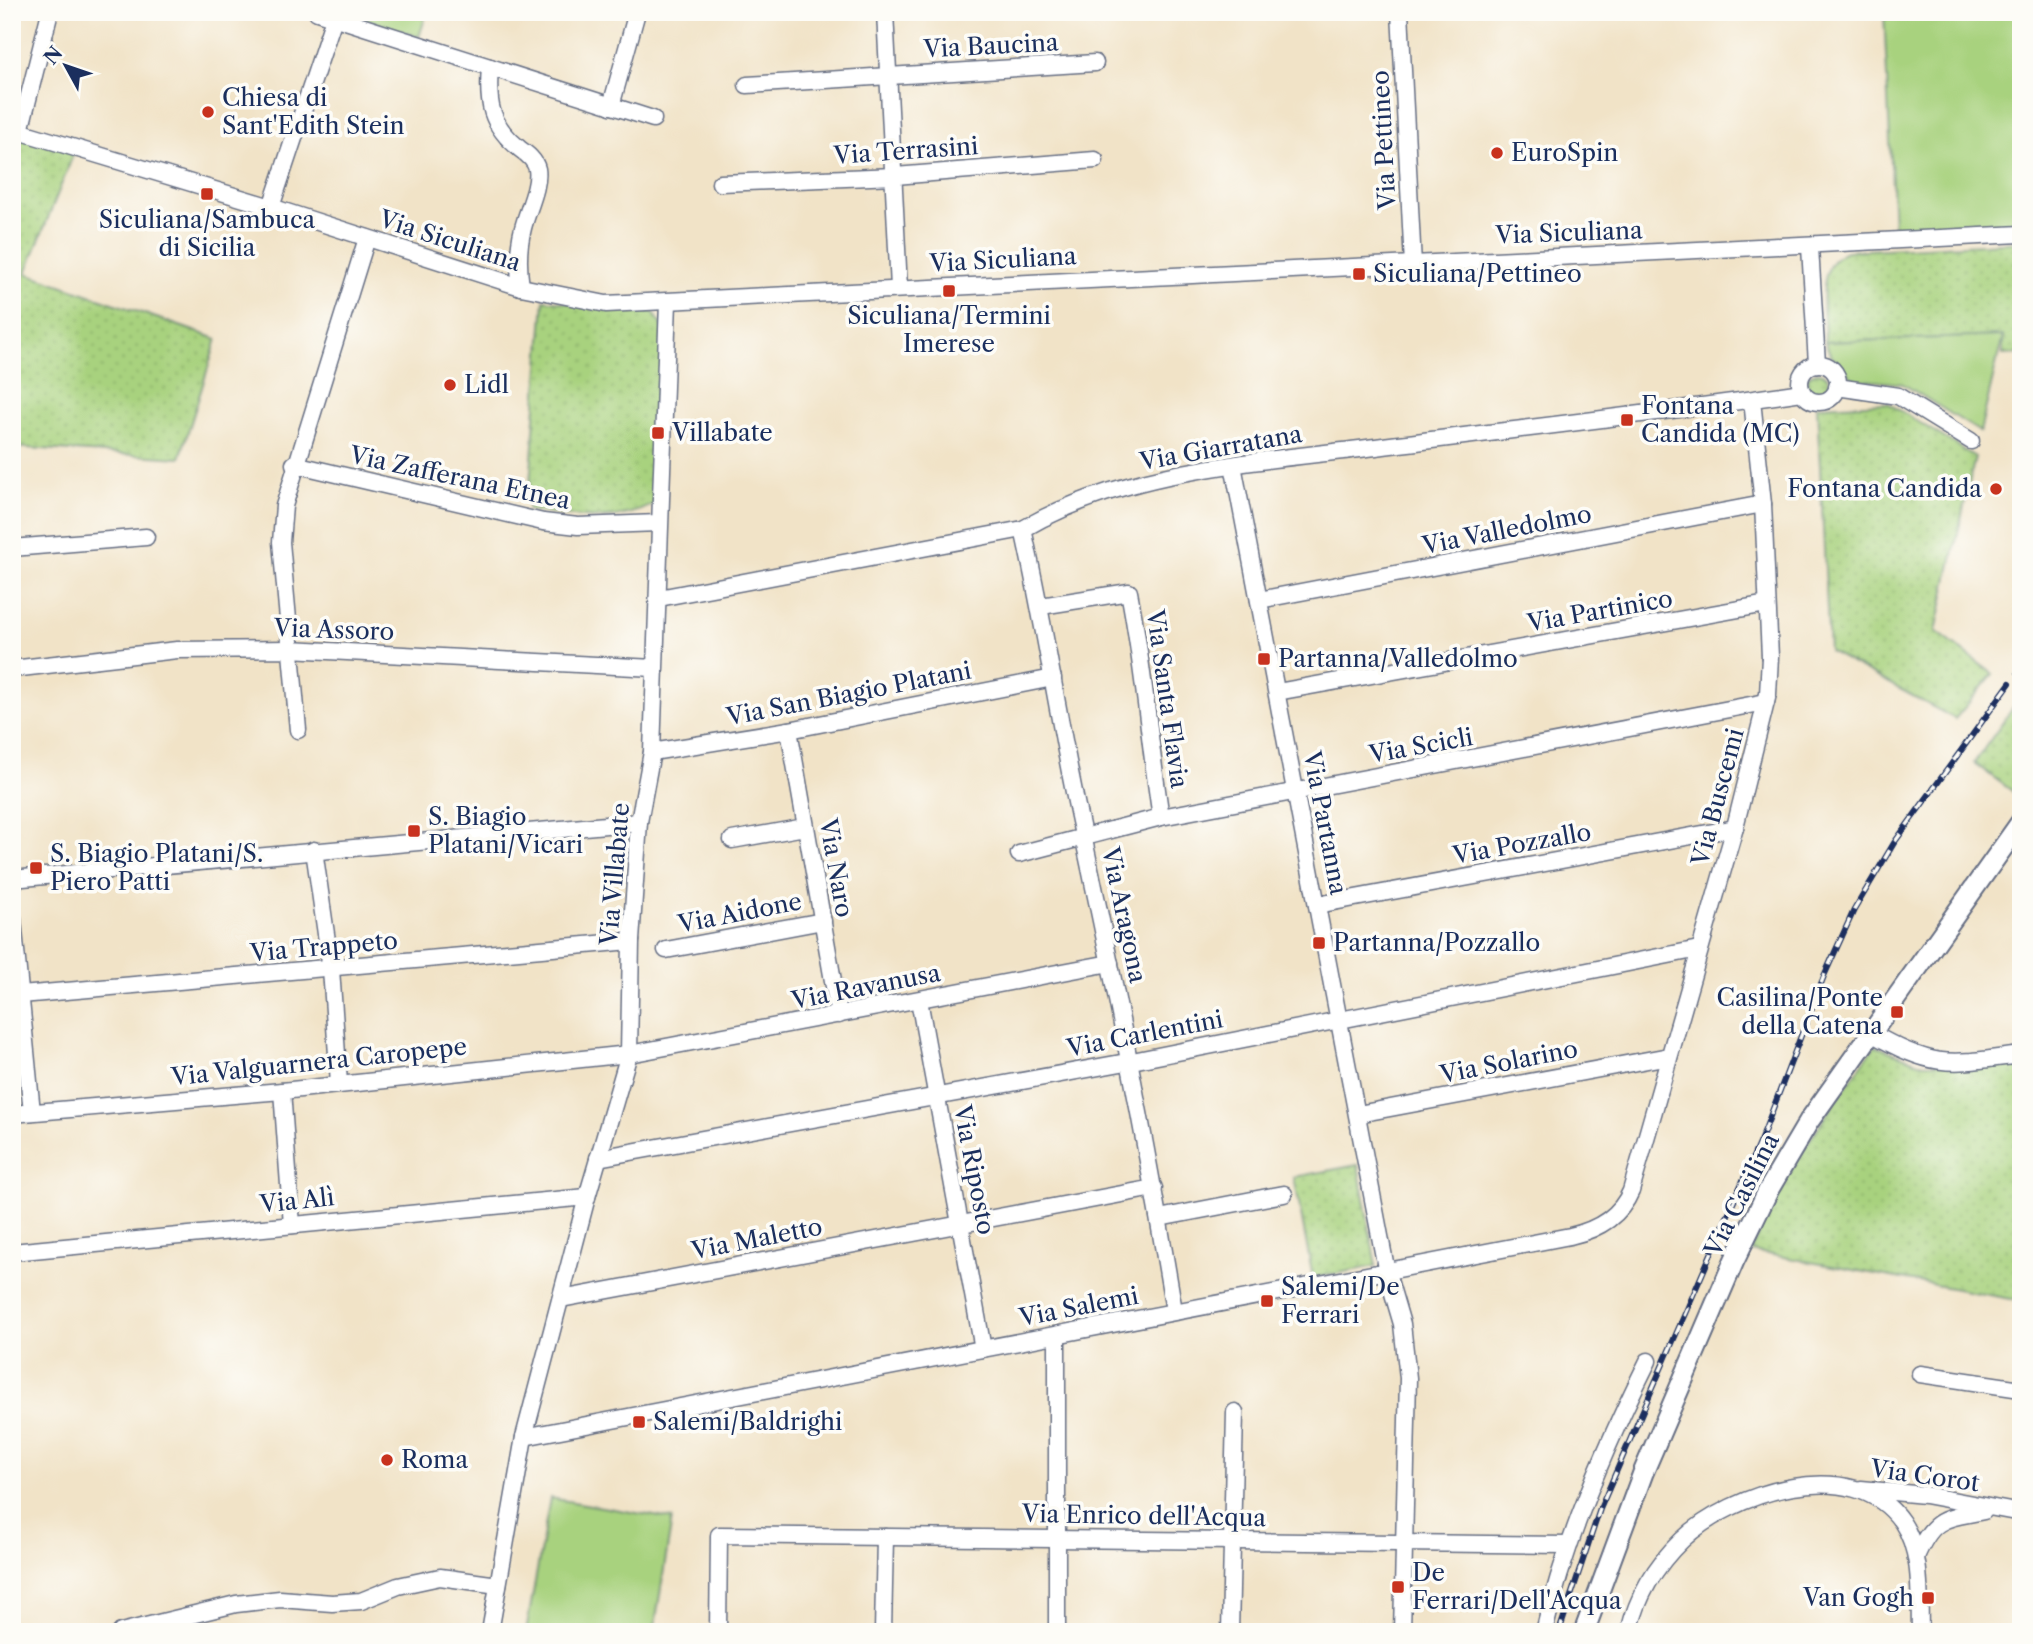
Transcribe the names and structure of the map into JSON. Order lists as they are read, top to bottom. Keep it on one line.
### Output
{"streets":{"main road":["Via Casilina"],"street":["Via Baucina","Via Pettineo","Via Terrasini","Via Siculiana","Via Giarratana","Via Zafferana Etnea","Via Valledolmo","Via Partinico","Via Assoro","Via San Biagio Platani","Via Santa Flavia","Via Scicli","Via Buscemi","Via Partanna","Via Pozzallo","Via Naro","Via Villabate","Via Aidone","Via Aragona","Via Trappeto","Via Ravanusa","Via Carlentini","Via Valguarnera Caropepe","Via Solarino","Via Riposto","Via Alì","Via Maletto","Via Salemi","Via Corot","Via Enrico dell'Acqua"]},"crossings":[["Via Pettineo","Via Siculiana"],["Via Siculiana","Via Villabate"],["Via Giarratana","Via Buscemi"],["Via Giarratana","Via Partanna"],["Via Giarratana","Via Villabate"],["Via Giarratana","Via Aragona"],["Via Zafferana Etnea","Via Villabate"],["Via Valledolmo","Via Buscemi"],["Via Valledolmo","Via Partanna"],["Via Partinico","Via Buscemi"],["Via Partinico","Via Partanna"],["Via Assoro","Via Villabate"],["Via San Biagio Platani","Via Naro"],["Via San Biagio Platani","Via Villabate"],["Via San Biagio Platani","Via Aragona"],["Via Santa Flavia","Via Scicli"],["Via Santa Flavia","Via Aragona"],["Via Scicli","Via Buscemi"],["Via Scicli","Via Partanna"],["Via Scicli","Via Aragona"],["Via Buscemi","Via Pozzallo"],["Via Buscemi","Via Carlentini"],["Via Buscemi","Via Solarino"],["Via Buscemi","Via Salemi"],["Via Partanna","Via Pozzallo"],["Via Partanna","Via Carlentini"],["Via Partanna","Via Solarino"],["Via Partanna","Via Salemi"],["Via Partanna","Via Enrico dell'Acqua"],["Via Naro","Via Aidone"],["Via Naro","Via Ravanusa"],["Via Villabate","Via Trappeto"],["Via Villabate","Via Ravanusa"],["Via Villabate","Via Carlentini"],["Via Villabate","Via Valguarnera Caropepe"],["Via Villabate","Via Alì"],["Via Villabate","Via Maletto"],["Via Villabate","Via Salemi"],["Via Aragona","Via Ravanusa"],["Via Aragona","Via Carlentini"],["Via Aragona","Via Maletto"],["Via Aragona","Via Salemi"],["Via Ravanusa","Via Valguarnera Caropepe"],["Via Ravanusa","Via Riposto"],["Via Carlentini","Via Riposto"],["Via Riposto","Via Maletto"],["Via Riposto","Via Salemi"]],"places":{"other":["Chiesa di Sant'Edith Stein","EuroSpin","Lidl","Fontana Candida","Roma"],"transit":["Siculiana/Sambuca di Sicilia","Siculiana/Pettineo","Siculiana/Termini Imerese","Fontana Candida (MC)","Villabate","Partanna/Valledolmo","S. Biagio Platani/Vicari","S. Biagio Platani/S. Piero Patti","Partanna/Pozzallo","Casilina/Ponte della Catena","Salemi/De Ferrari","Salemi/Baldrighi","De Ferrari/Dell'Acqua","Van Gogh"]},"north":"top left"}
